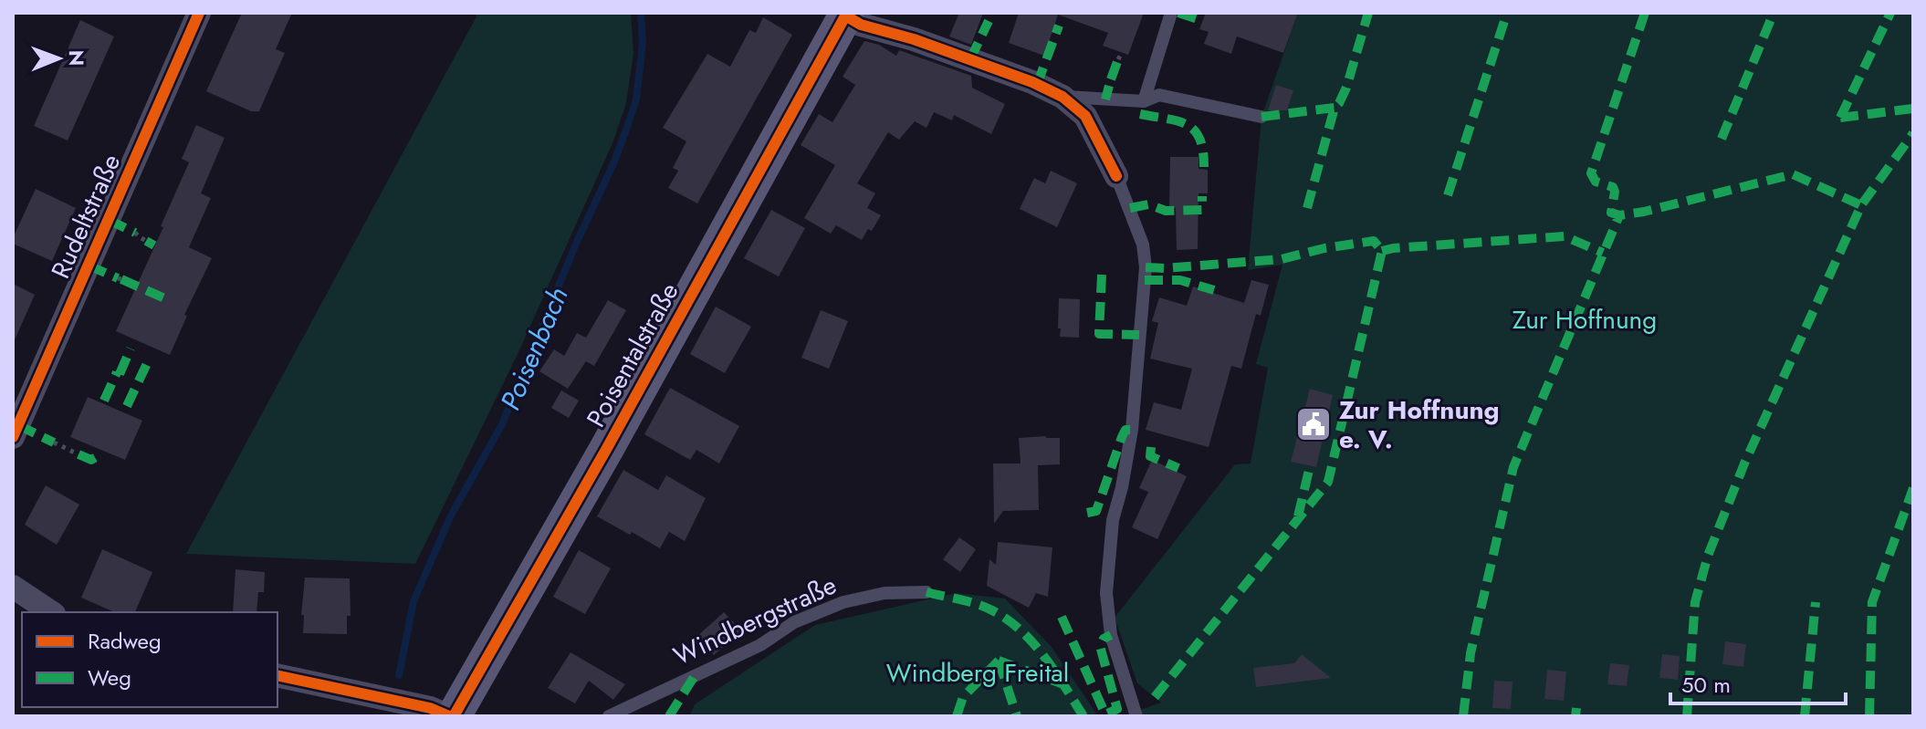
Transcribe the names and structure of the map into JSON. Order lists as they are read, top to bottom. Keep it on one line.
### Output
{"streets":{"main road":["Poisentalstraße"],"street":["Rudeltstraße"],"lane":["Windbergstraße"]},"water":["Poisenbach"],"parks":["Zur Hoffnung","Windberg Freital"],"places":{"public building":["Zur Hoffnung e. V."]},"legend":["Radweg","Weg"],"scale_bar":"50 m","north":"right"}
